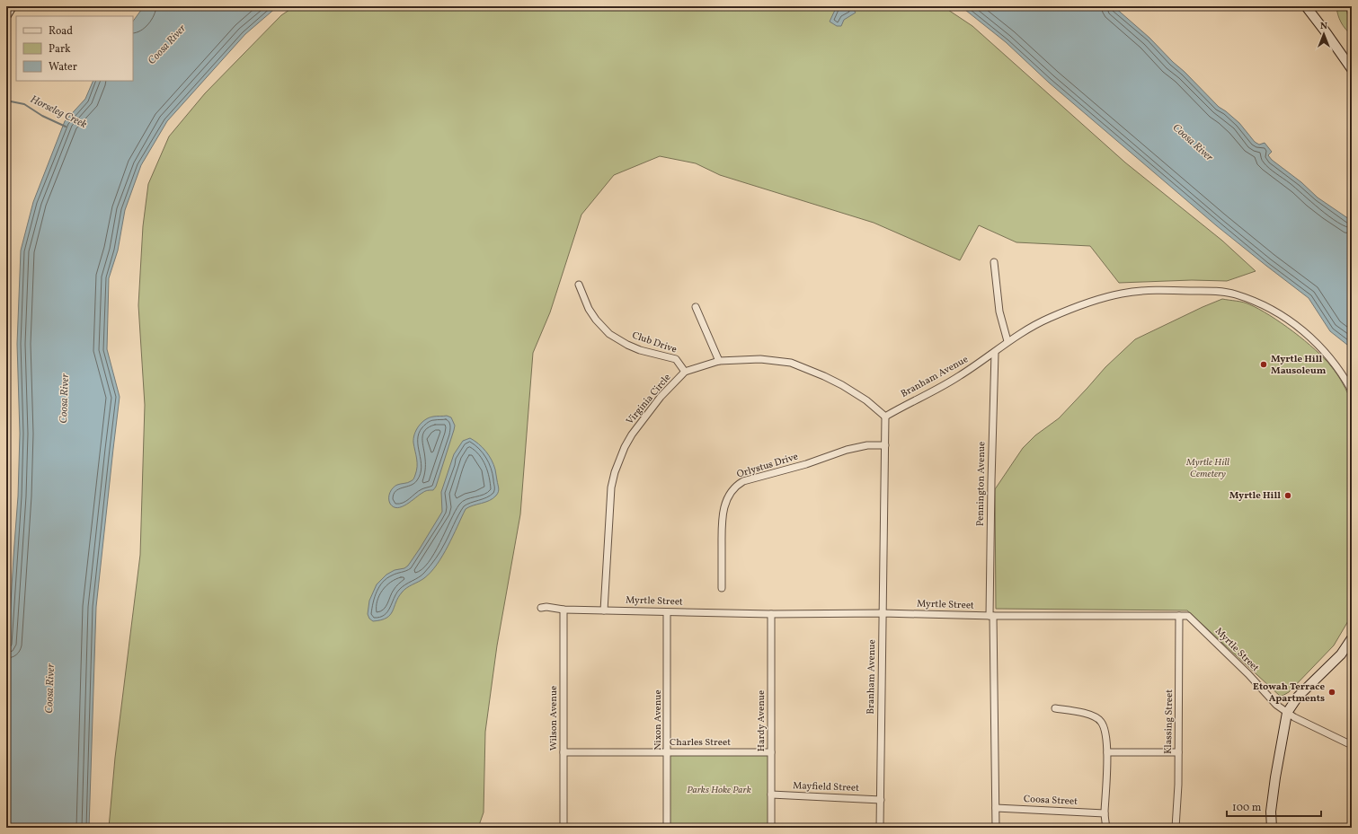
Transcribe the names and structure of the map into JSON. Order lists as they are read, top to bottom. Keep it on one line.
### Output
{"streets":{"street":["Club Drive","Branham Avenue","Virginia Circle","Orlystus Drive","Pennington Avenue","Myrtle Street","Wilson Avenue","Nixon Avenue","Hardy Avenue","Klassing Street","Charles Street","Mayfield Street","Coosa Street"]},"crossings":[["Club Drive","Virginia Circle"],["Branham Avenue","Virginia Circle"],["Branham Avenue","Orlystus Drive"],["Branham Avenue","Pennington Avenue"],["Branham Avenue","Myrtle Street"],["Branham Avenue","Mayfield Street"],["Virginia Circle","Myrtle Street"],["Pennington Avenue","Myrtle Street"],["Pennington Avenue","Coosa Street"],["Myrtle Street","Wilson Avenue"],["Myrtle Street","Nixon Avenue"],["Myrtle Street","Hardy Avenue"],["Myrtle Street","Klassing Street"],["Wilson Avenue","Charles Street"],["Nixon Avenue","Charles Street"],["Hardy Avenue","Charles Street"],["Hardy Avenue","Mayfield Street"]],"water":["Coosa River","Horseleg Creek"],"parks":["Myrtle Hill Cemetery","Parks Hoke Park"],"places":["Myrtle Hill Mausoleum","Myrtle Hill","Etowah Terrace Apartments"],"legend":["Road","Park","Water"],"scale_bar":"100 m","north":"top"}
